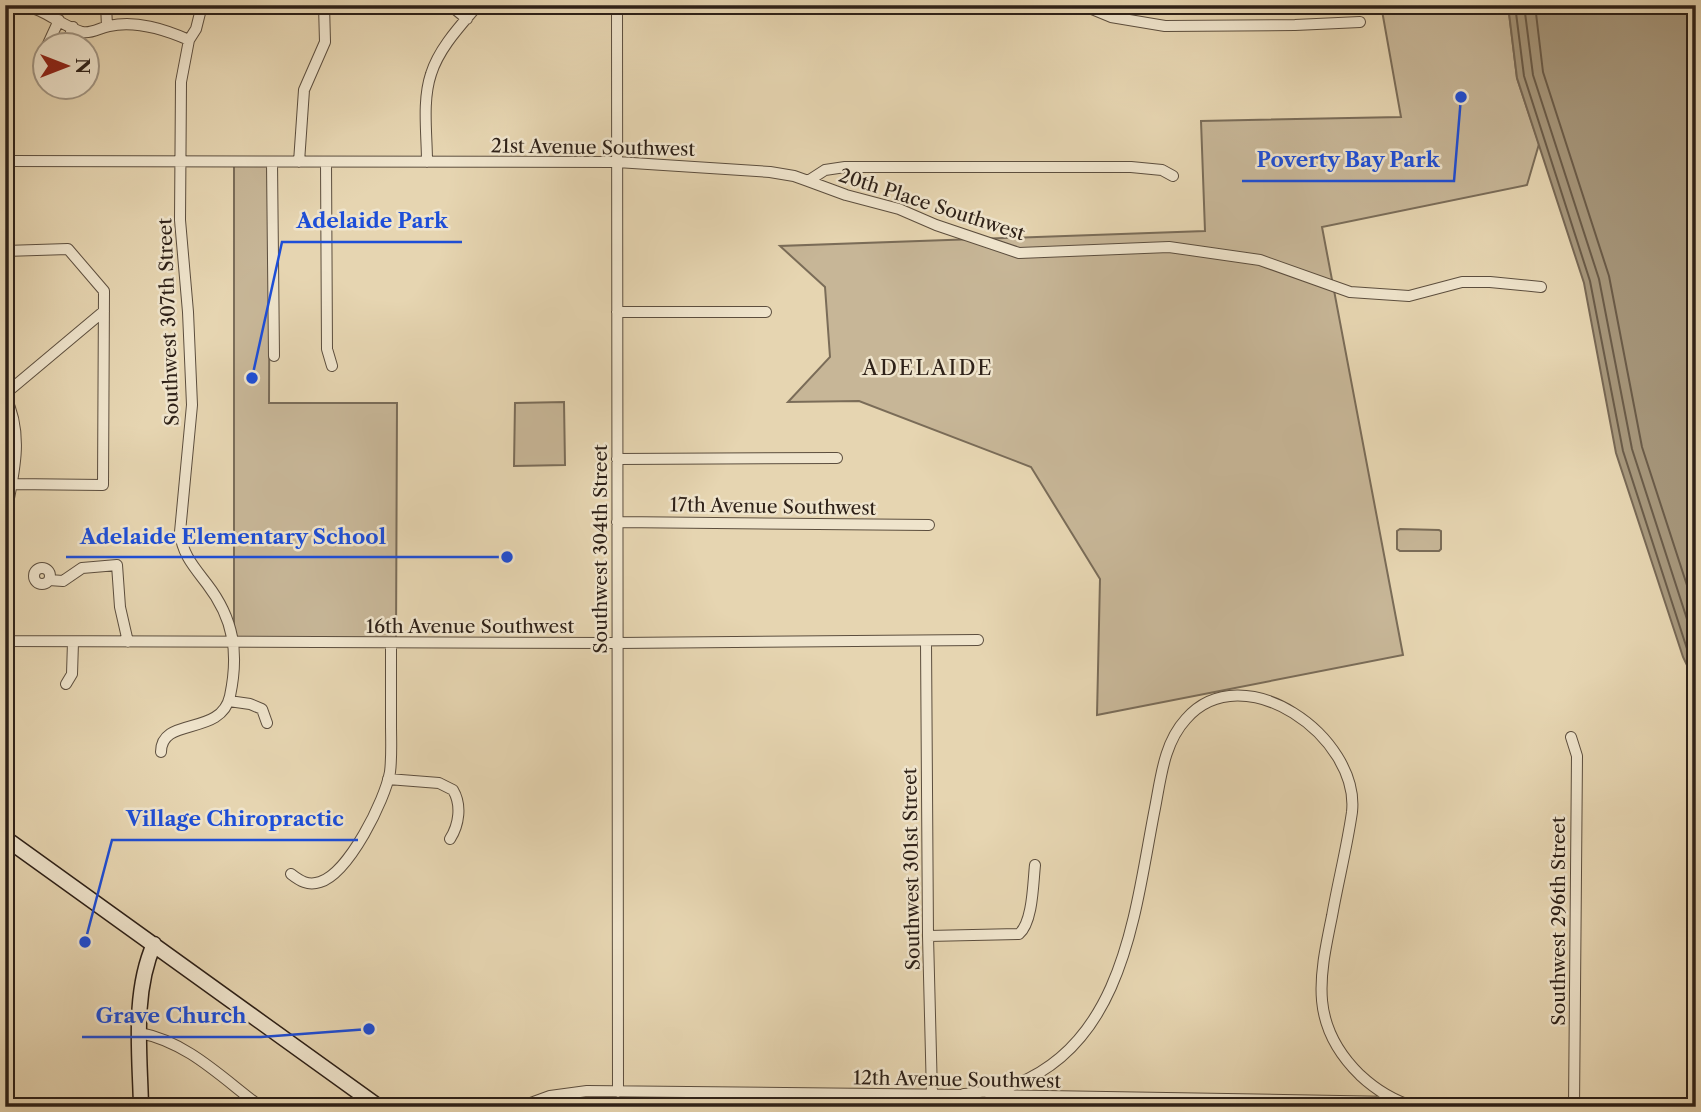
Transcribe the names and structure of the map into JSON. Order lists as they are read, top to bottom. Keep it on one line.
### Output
{"streets":{"street":["21st Avenue Southwest","20th Place Southwest","Southwest 307th Street","17th Avenue Southwest","Southwest 304th Street","16th Avenue Southwest","Southwest 301st Street","Southwest 296th Street","12th Avenue Southwest"]},"crossings":[["21st Avenue Southwest","20th Place Southwest"],["21st Avenue Southwest","Southwest 307th Street"],["21st Avenue Southwest","Southwest 304th Street"],["Southwest 307th Street","16th Avenue Southwest"],["17th Avenue Southwest","Southwest 304th Street"],["Southwest 304th Street","16th Avenue Southwest"],["Southwest 304th Street","12th Avenue Southwest"],["16th Avenue Southwest","Southwest 301st Street"],["Southwest 301st Street","12th Avenue Southwest"]],"districts":["ADELAIDE"],"places":["Poverty Bay Park","Adelaide Park","Adelaide Elementary School","Village Chiropractic","Grave Church"],"north":"right"}
